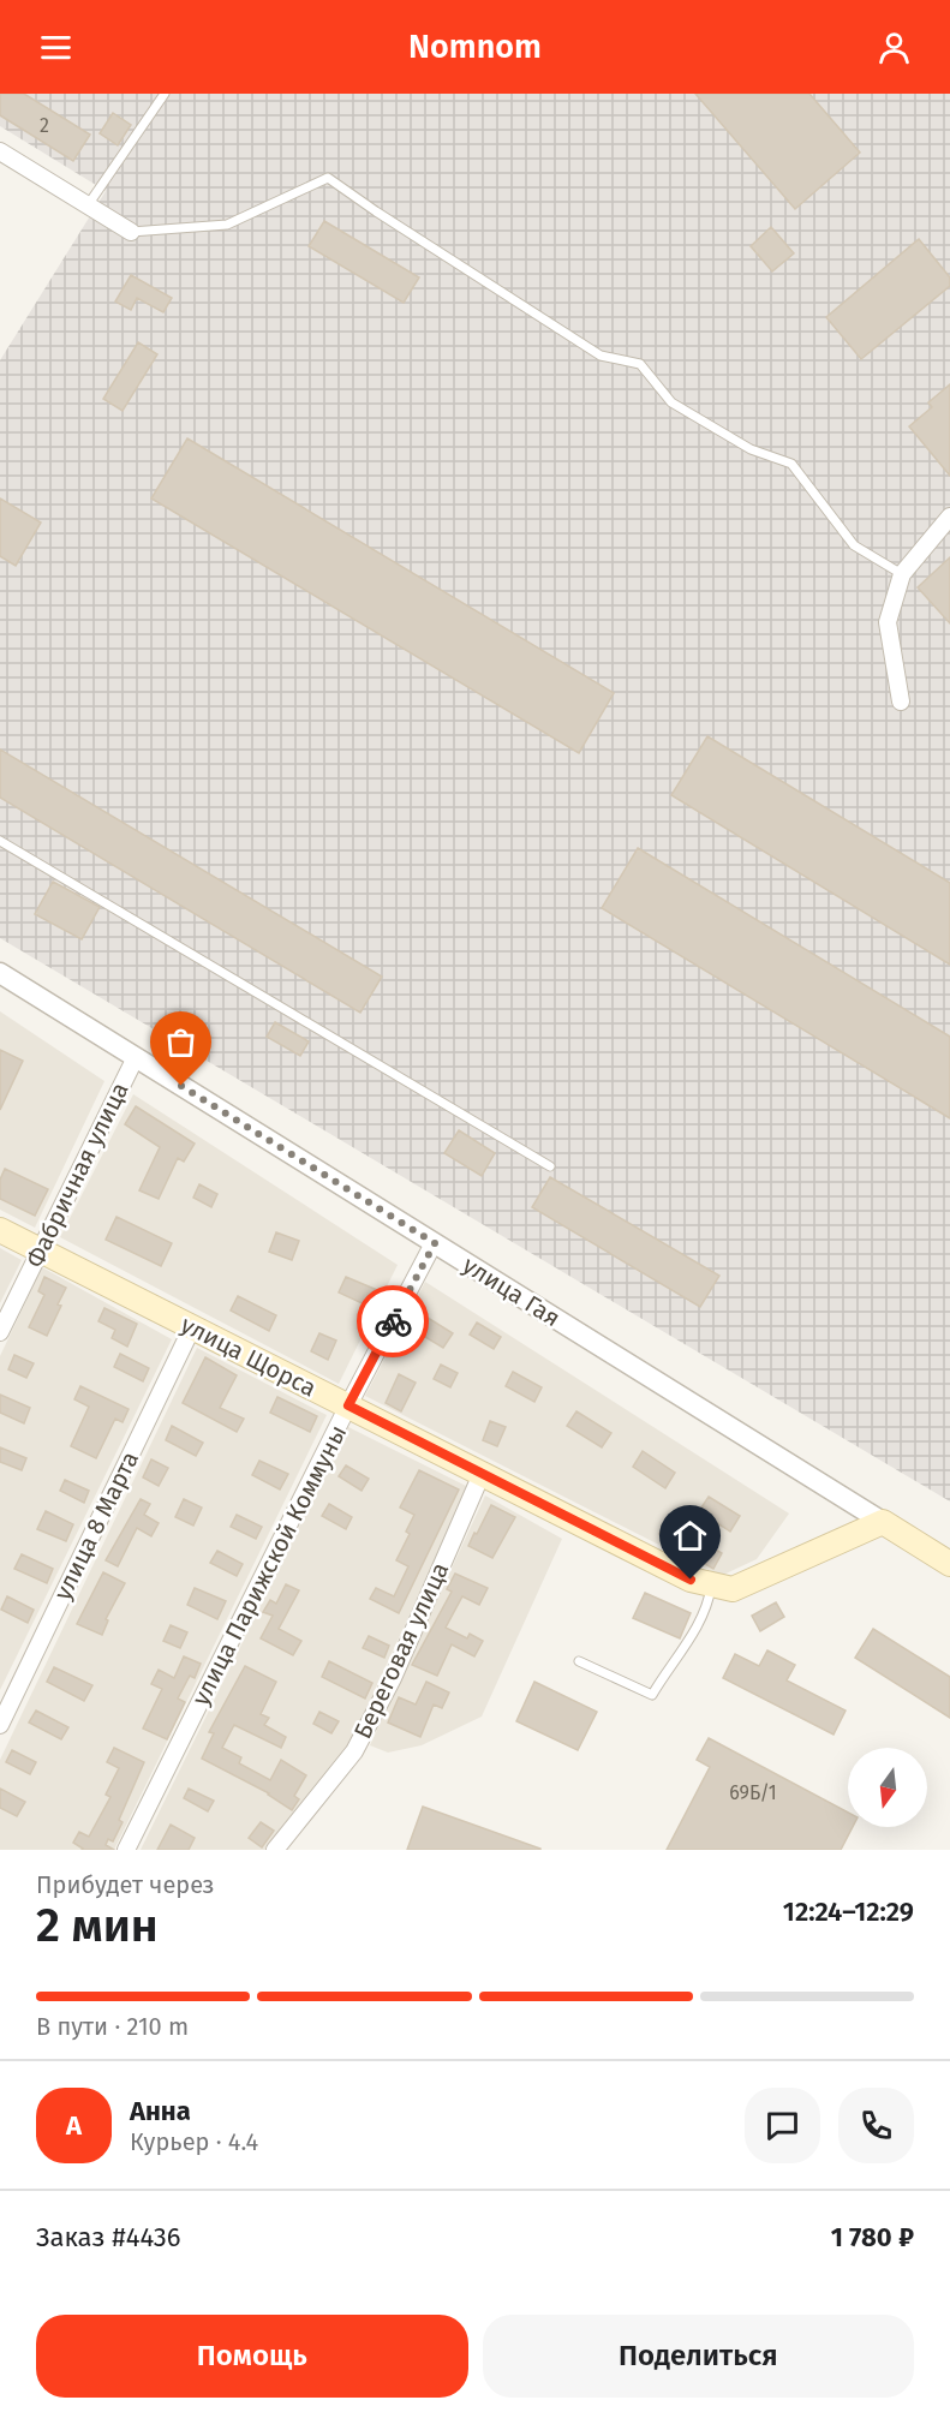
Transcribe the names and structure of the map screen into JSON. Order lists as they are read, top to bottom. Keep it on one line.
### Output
{"streets":{"main road":["улица Гая","улица Щорса"],"street":["Фабричная улица","улица 8 Марта","улица Парижской Коммуны","Береговая улица"]},"crossings":[["Фабричная улица","улица Гая"],["Фабричная улица","улица Щорса"],["улица Гая","улица Парижской Коммуны"],["улица Щорса","улица 8 Марта"],["улица Щорса","улица Парижской Коммуны"],["улица Щорса","Береговая улица"]],"house_numbers":["2","69Б/1"],"north":"bottom","page":{"header":"Nomnom","heading":["2 мин","Прибудет через","12:24–12:29"],"panel":["Анна","Курьер · 4.4","Заказ #4436","1 780 ₽"],"bar":"В пути · 210 m","round":"А","buttons":["Помощь","Поделиться"]}}
